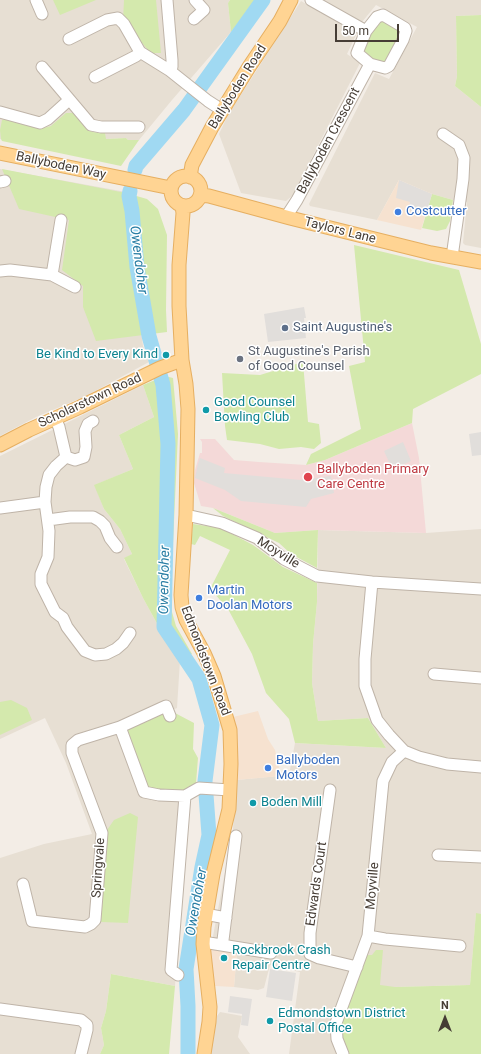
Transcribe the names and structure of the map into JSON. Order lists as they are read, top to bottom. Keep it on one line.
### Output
{"streets":{"main road":["Ballyboden Road","Ballyboden Way","Taylors Lane","Scholarstown Road","Edmondstown Road"],"street":["Ballyboden Crescent","Moyville","Springvale","Edwards Court"]},"crossings":[["Ballyboden Road","Ballyboden Way"],["Ballyboden Road","Taylors Lane"],["Ballyboden Crescent","Taylors Lane"],["Ballyboden Way","Taylors Lane"],["Scholarstown Road","Edmondstown Road"],["Moyville","Edmondstown Road"],["Moyville","Edwards Court"]],"water":["Owendoher"],"places":["Costcutter","Saint Augustine's","Be Kind to Every Kind","St Augustine's Parish of Good Counsel","Good Counsel Bowling Club","Ballyboden Primary Care Centre","Martin Doolan Motors","Ballyboden Motors","Boden Mill","Rockbrook Crash Repair Centre","Edmondstown District Postal Office"],"scale_bar":"50 m","north":"top"}
